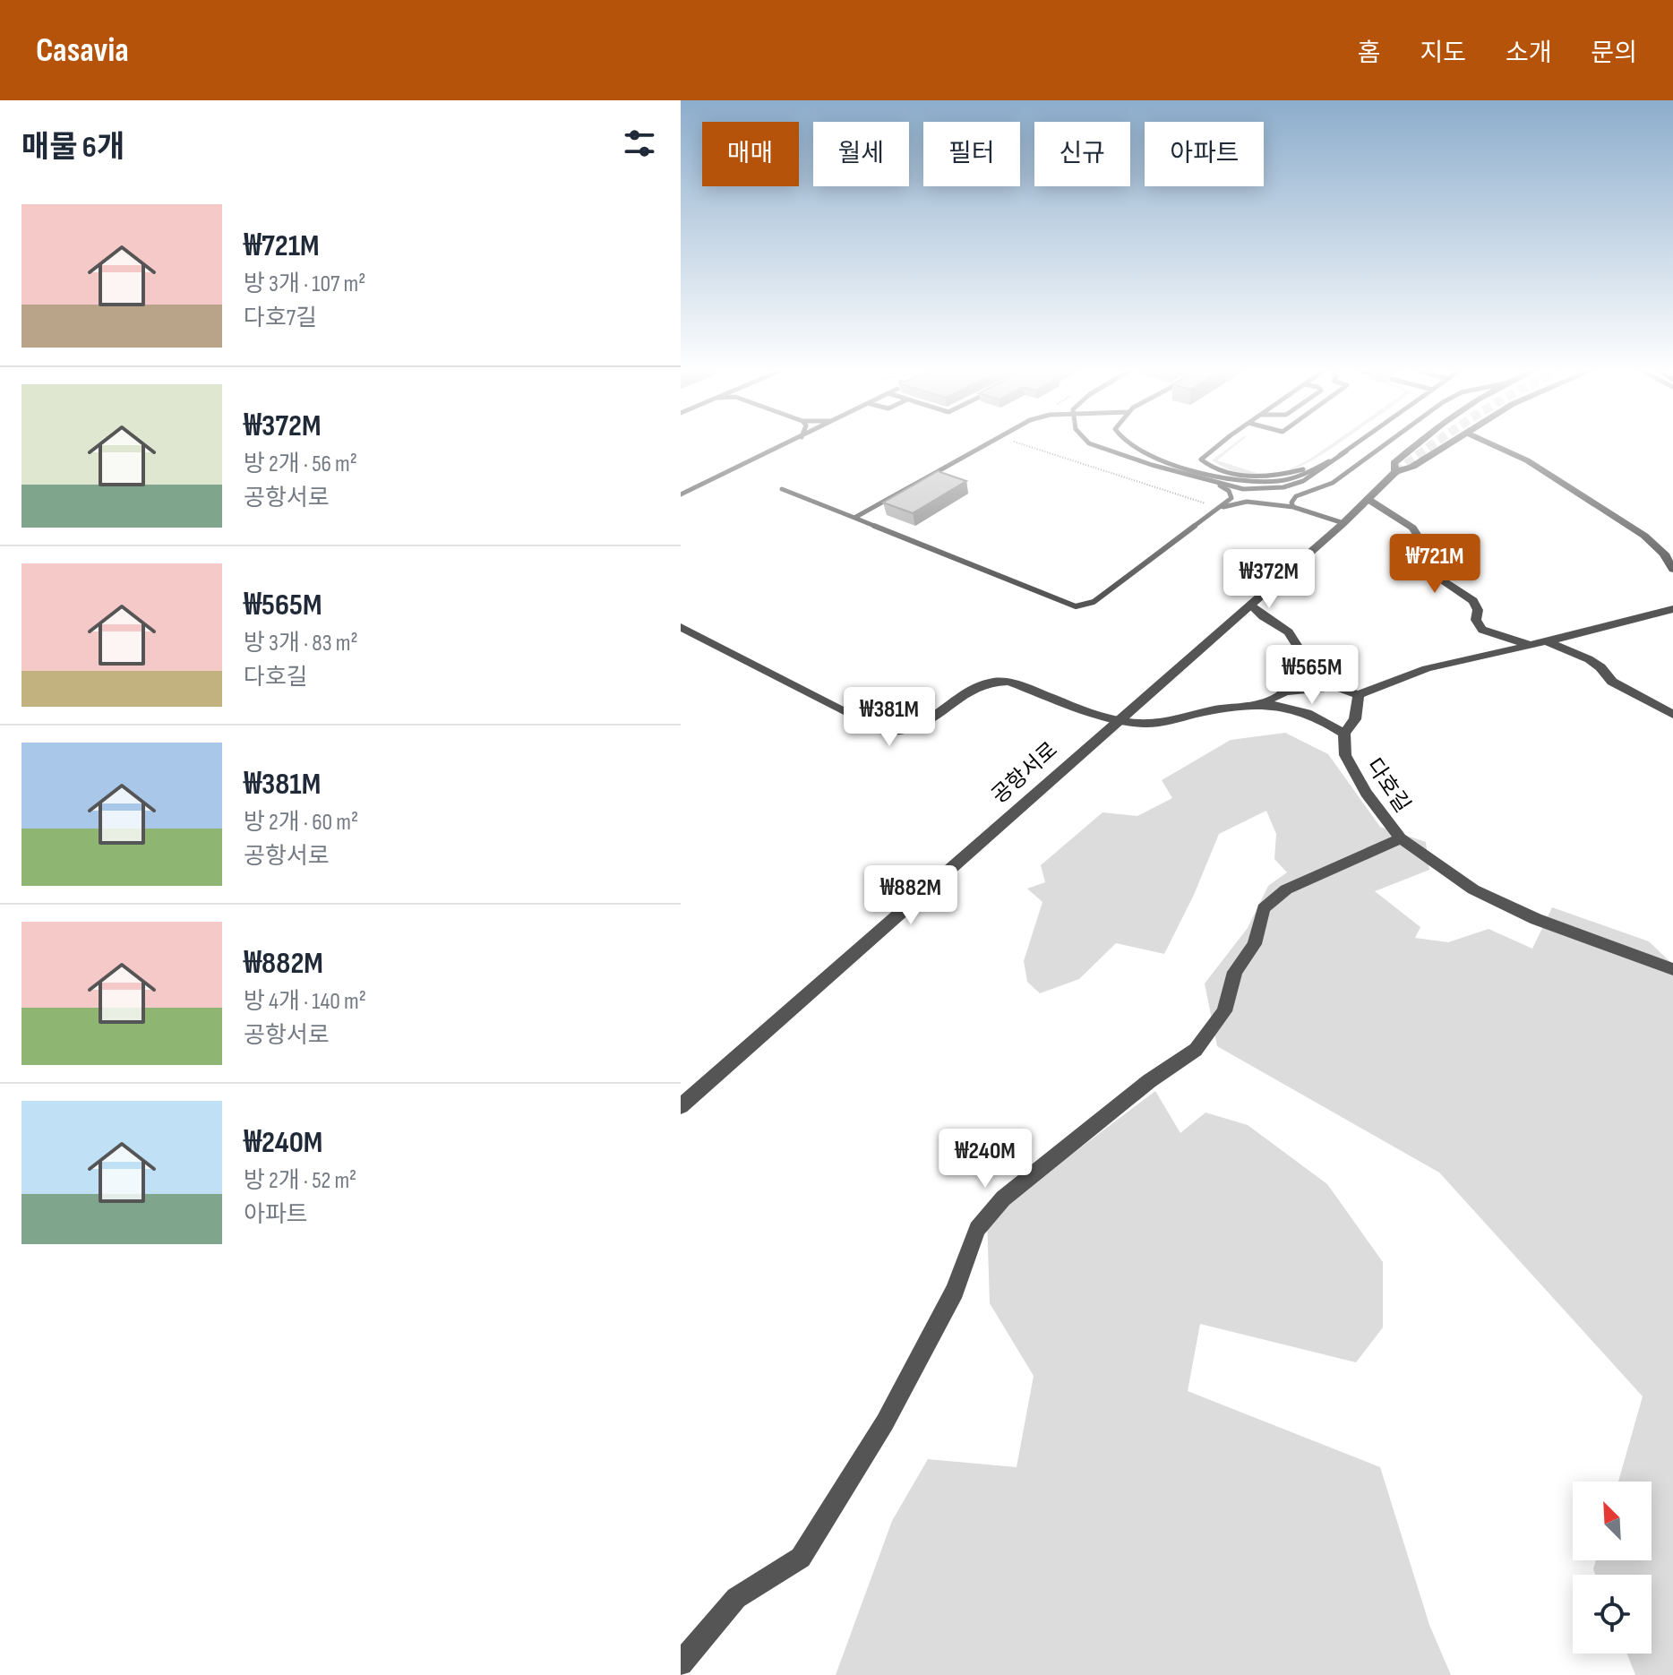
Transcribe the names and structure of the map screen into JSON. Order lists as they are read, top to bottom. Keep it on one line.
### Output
{"streets":{"street":["공항서로","다호길"]},"north":"top left","page":{"header":"Casavia","nav":["홈","지도","소개","문의"],"heading":"매물 6개","chip":["매매","월세","필터","신규","아파트"],"list":[{"name":"₩721M","note":"방 3개 · 107 m² · 다호7길"},{"name":"₩372M","note":"방 2개 · 56 m² · 공항서로"},{"name":"₩565M","note":"방 3개 · 83 m² · 다호길"},{"name":"₩381M","note":"방 2개 · 60 m² · 공항서로"},{"name":"₩882M","note":"방 4개 · 140 m² · 공항서로"},{"name":"₩240M","note":"방 2개 · 52 m² · 아파트"}],"price":["₩721M","₩372M","₩565M","₩381M","₩882M","₩240M"]}}
